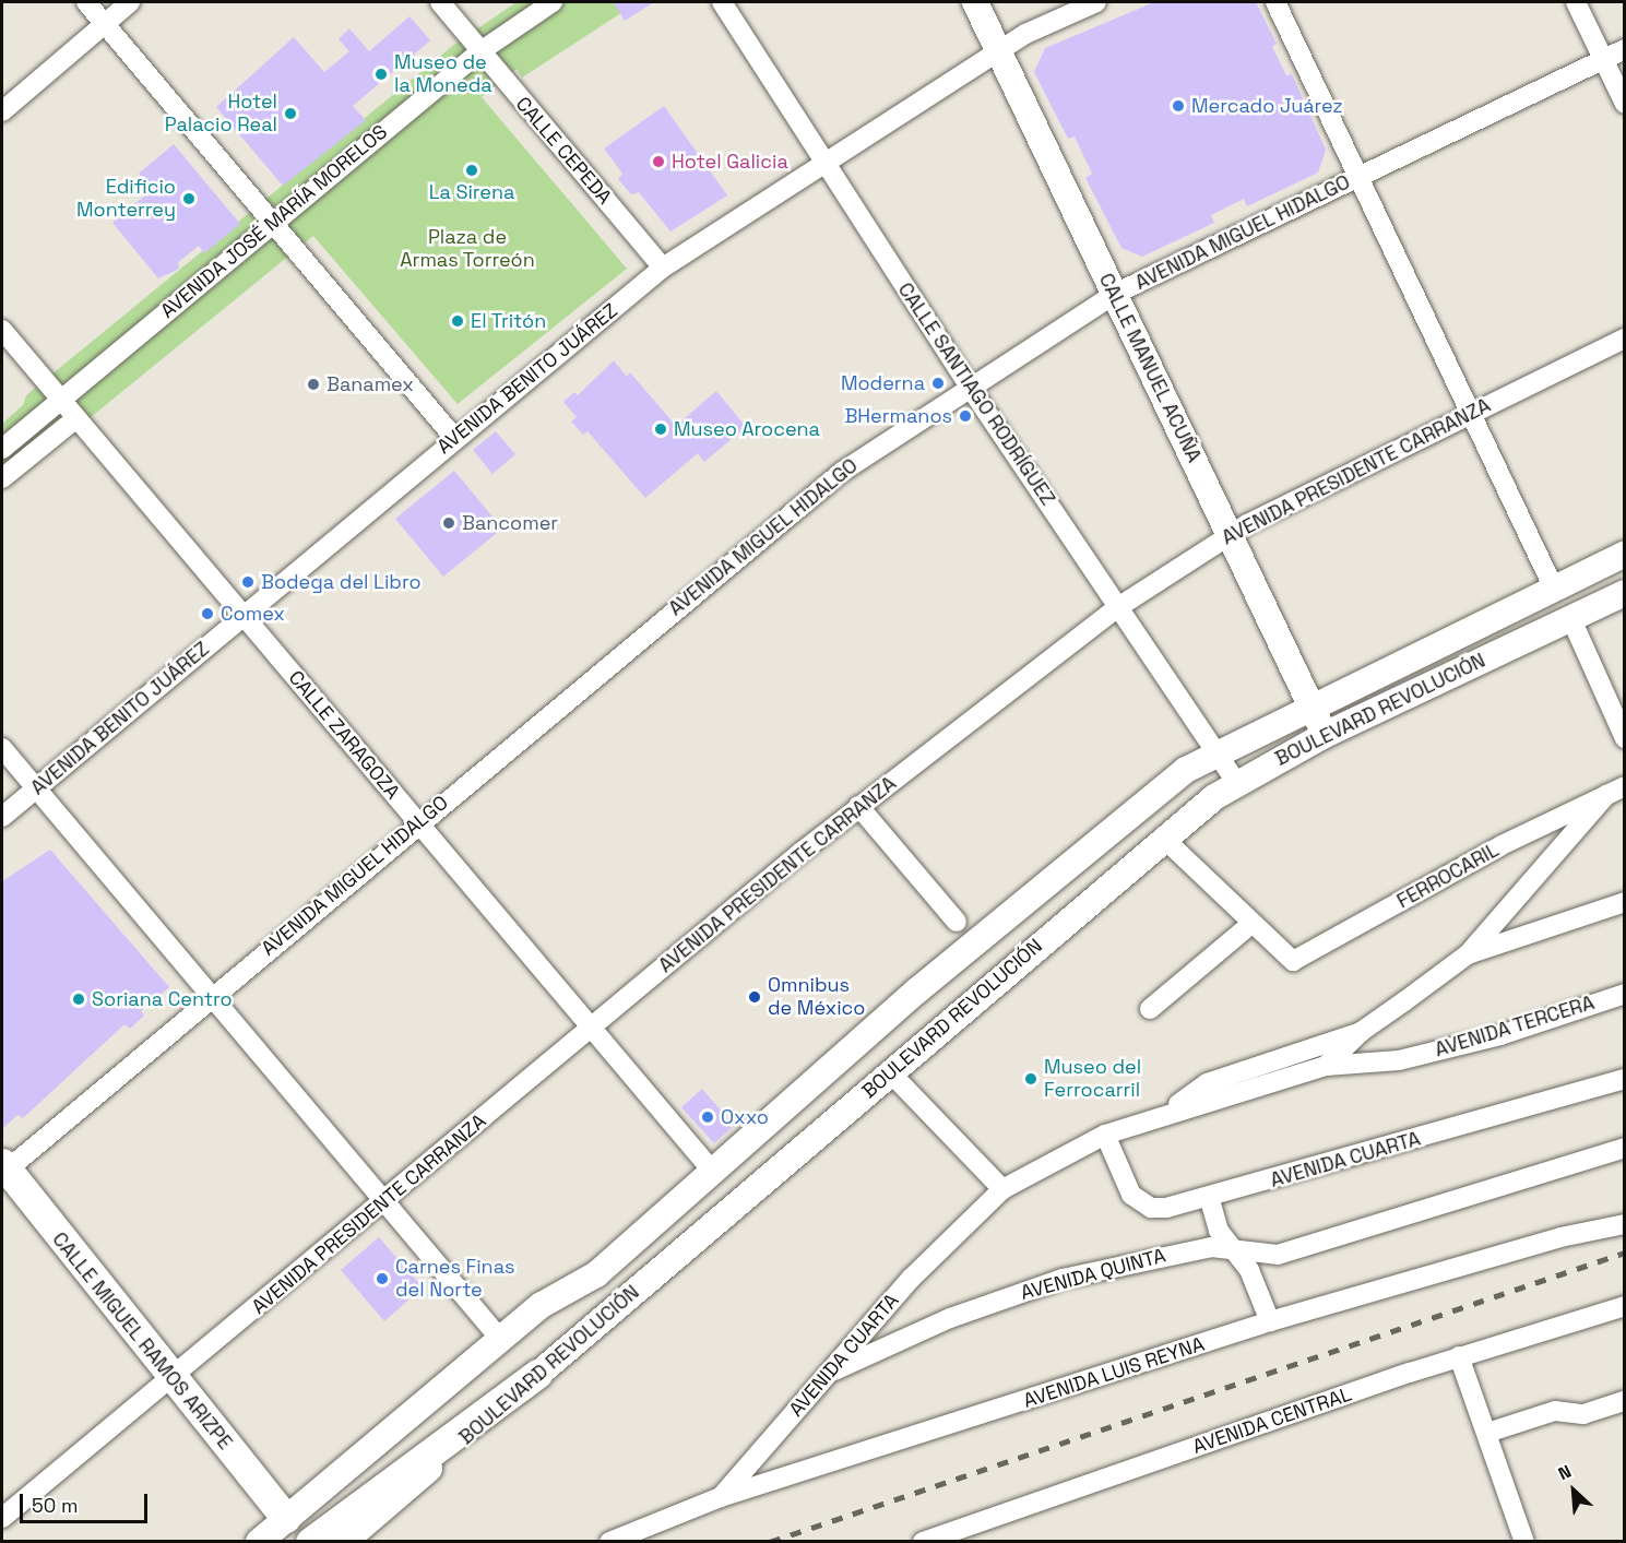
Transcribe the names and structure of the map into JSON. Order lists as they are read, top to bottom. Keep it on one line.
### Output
{"streets":{"highway":["CALLE MIGUEL RAMOS ARIZPE"],"main road":["CALLE MANUEL ACUÑA","BOULEVARD REVOLUCIÓN"],"street":["CALLE CEPEDA","AVENIDA JOSÉ MARÍA MORELOS","AVENIDA MIGUEL HIDALGO","AVENIDA BENITO JUÁREZ","CALLE SANTIAGO RODRÍGUEZ","AVENIDA PRESIDENTE CARRANZA","CALLE ZARAGOZA","FERROCARIL","AVENIDA TERCERA","AVENIDA CUARTA","AVENIDA QUINTA","AVENIDA LUIS REYNA","AVENIDA CENTRAL"]},"crossings":[["CALLE CEPEDA","AVENIDA JOSÉ MARÍA MORELOS"],["CALLE CEPEDA","AVENIDA BENITO JUÁREZ"],["AVENIDA JOSÉ MARÍA MORELOS","CALLE ZARAGOZA"],["AVENIDA MIGUEL HIDALGO","CALLE MANUEL ACUÑA"],["AVENIDA MIGUEL HIDALGO","CALLE SANTIAGO RODRÍGUEZ"],["AVENIDA MIGUEL HIDALGO","CALLE ZARAGOZA"],["AVENIDA MIGUEL HIDALGO","CALLE MIGUEL RAMOS ARIZPE"],["CALLE MANUEL ACUÑA","AVENIDA BENITO JUÁREZ"],["CALLE MANUEL ACUÑA","AVENIDA PRESIDENTE CARRANZA"],["CALLE MANUEL ACUÑA","BOULEVARD REVOLUCIÓN"],["AVENIDA BENITO JUÁREZ","CALLE SANTIAGO RODRÍGUEZ"],["AVENIDA BENITO JUÁREZ","CALLE ZARAGOZA"],["CALLE SANTIAGO RODRÍGUEZ","AVENIDA PRESIDENTE CARRANZA"],["CALLE SANTIAGO RODRÍGUEZ","BOULEVARD REVOLUCIÓN"],["AVENIDA PRESIDENTE CARRANZA","CALLE ZARAGOZA"],["AVENIDA PRESIDENTE CARRANZA","CALLE MIGUEL RAMOS ARIZPE"],["FERROCARIL","AVENIDA CUARTA"],["AVENIDA TERCERA","AVENIDA CUARTA"],["AVENIDA CUARTA","AVENIDA QUINTA"],["AVENIDA CUARTA","AVENIDA LUIS REYNA"]],"parks":["Plaza de Armas Torreón"],"places":["Museo de la Moneda","Mercado Juárez","Hotel Palacio Real","Hotel Galicia","La Sirena","Edificio Monterrey","El Tritón","Moderna","Banamex","BHermanos","Museo Arocena","Bancomer","Bodega del Libro","Comex","Omnibus de México","Soriana Centro","Museo del Ferrocarril","Oxxo","Carnes Finas del Norte"],"scale_bar":"50 m","north":"top left"}
